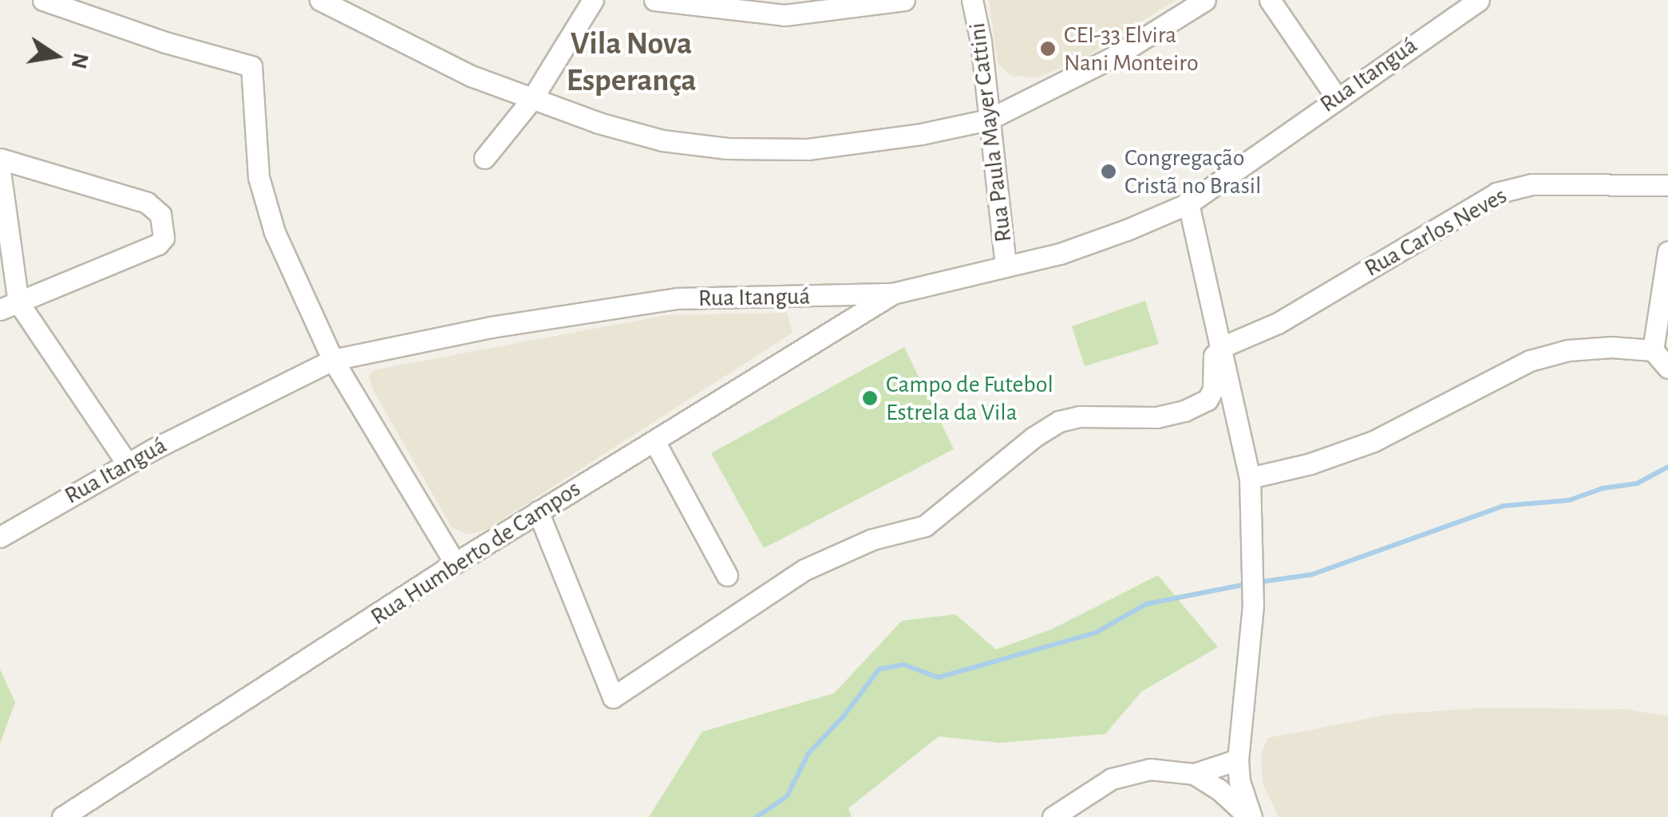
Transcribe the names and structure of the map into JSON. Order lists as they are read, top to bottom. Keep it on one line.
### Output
{"streets":{"street":["Rua Itanguá","Rua Paula Mayer Cattini","Rua Carlos Neves","Rua Humberto de Campos"]},"crossings":[["Rua Itanguá","Rua Paula Mayer Cattini"],["Rua Itanguá","Rua Humberto de Campos"]],"districts":["Vila Nova Esperança"],"places":["CEI-33 Elvira Nani Monteiro","Congregação Cristã no Brasil","Campo de Futebol Estrela da Vila"],"north":"right"}
